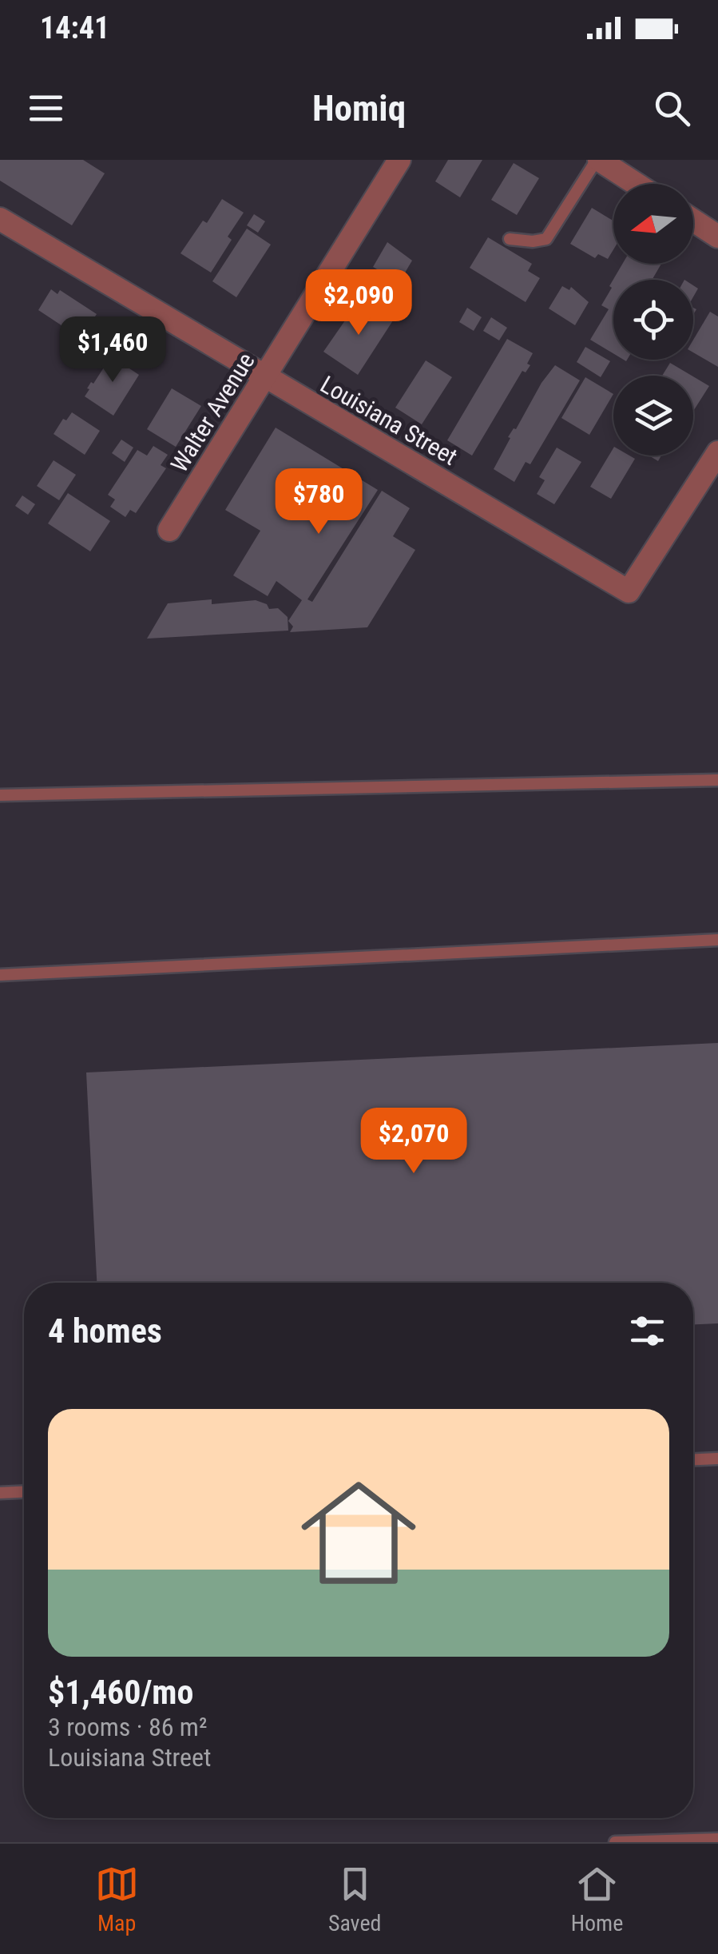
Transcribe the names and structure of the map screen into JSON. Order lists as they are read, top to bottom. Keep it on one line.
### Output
{"streets":{"street":["Walter Avenue","Louisiana Street"]},"crossings":[["Walter Avenue","Louisiana Street"]],"north":"left","page":{"status":"14:41","header":"Homiq","price":["$2,090","$1,460","$780","$2,070"],"heading":"4 homes","list":[{"name":"$1,460/mo","note":"3 rooms · 86 m² · Louisiana Street"}],"tabs":["Map","Saved","Home"]}}
